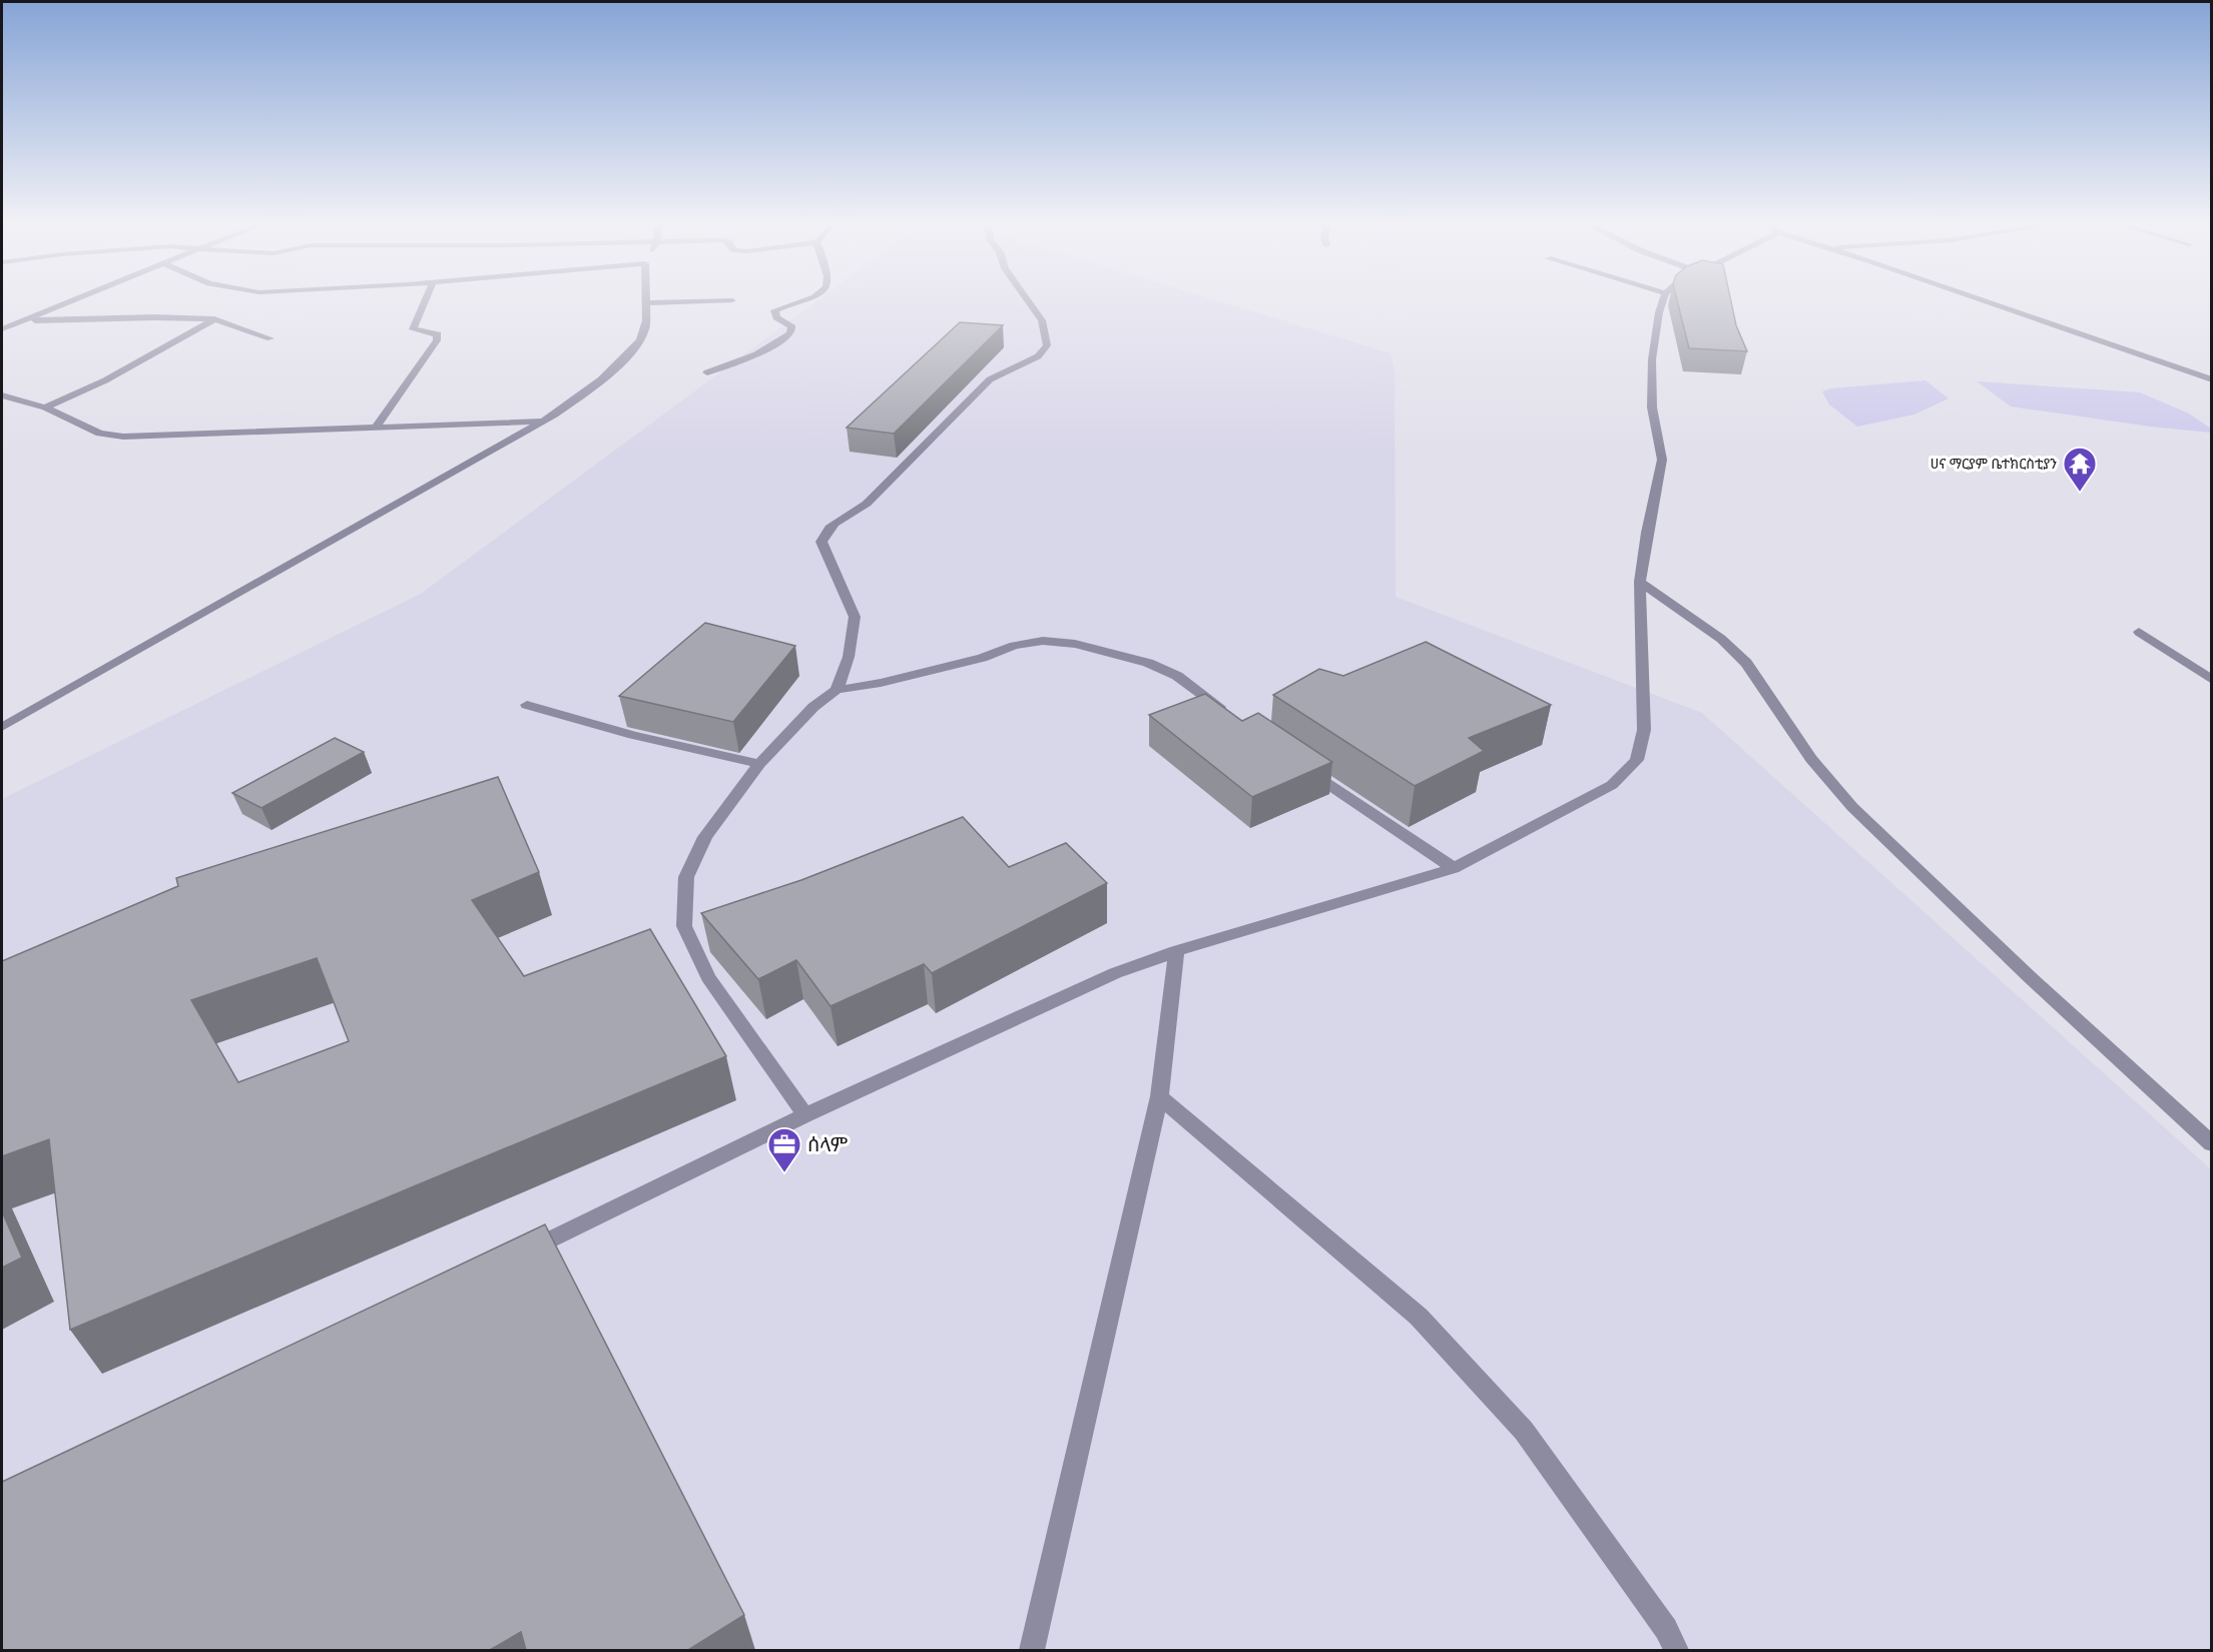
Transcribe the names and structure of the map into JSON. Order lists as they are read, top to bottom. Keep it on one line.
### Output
{"places":{"temple":["ሀና ማርያም ቤተክርስቲያን"],"office":["ሰላም"]}}
